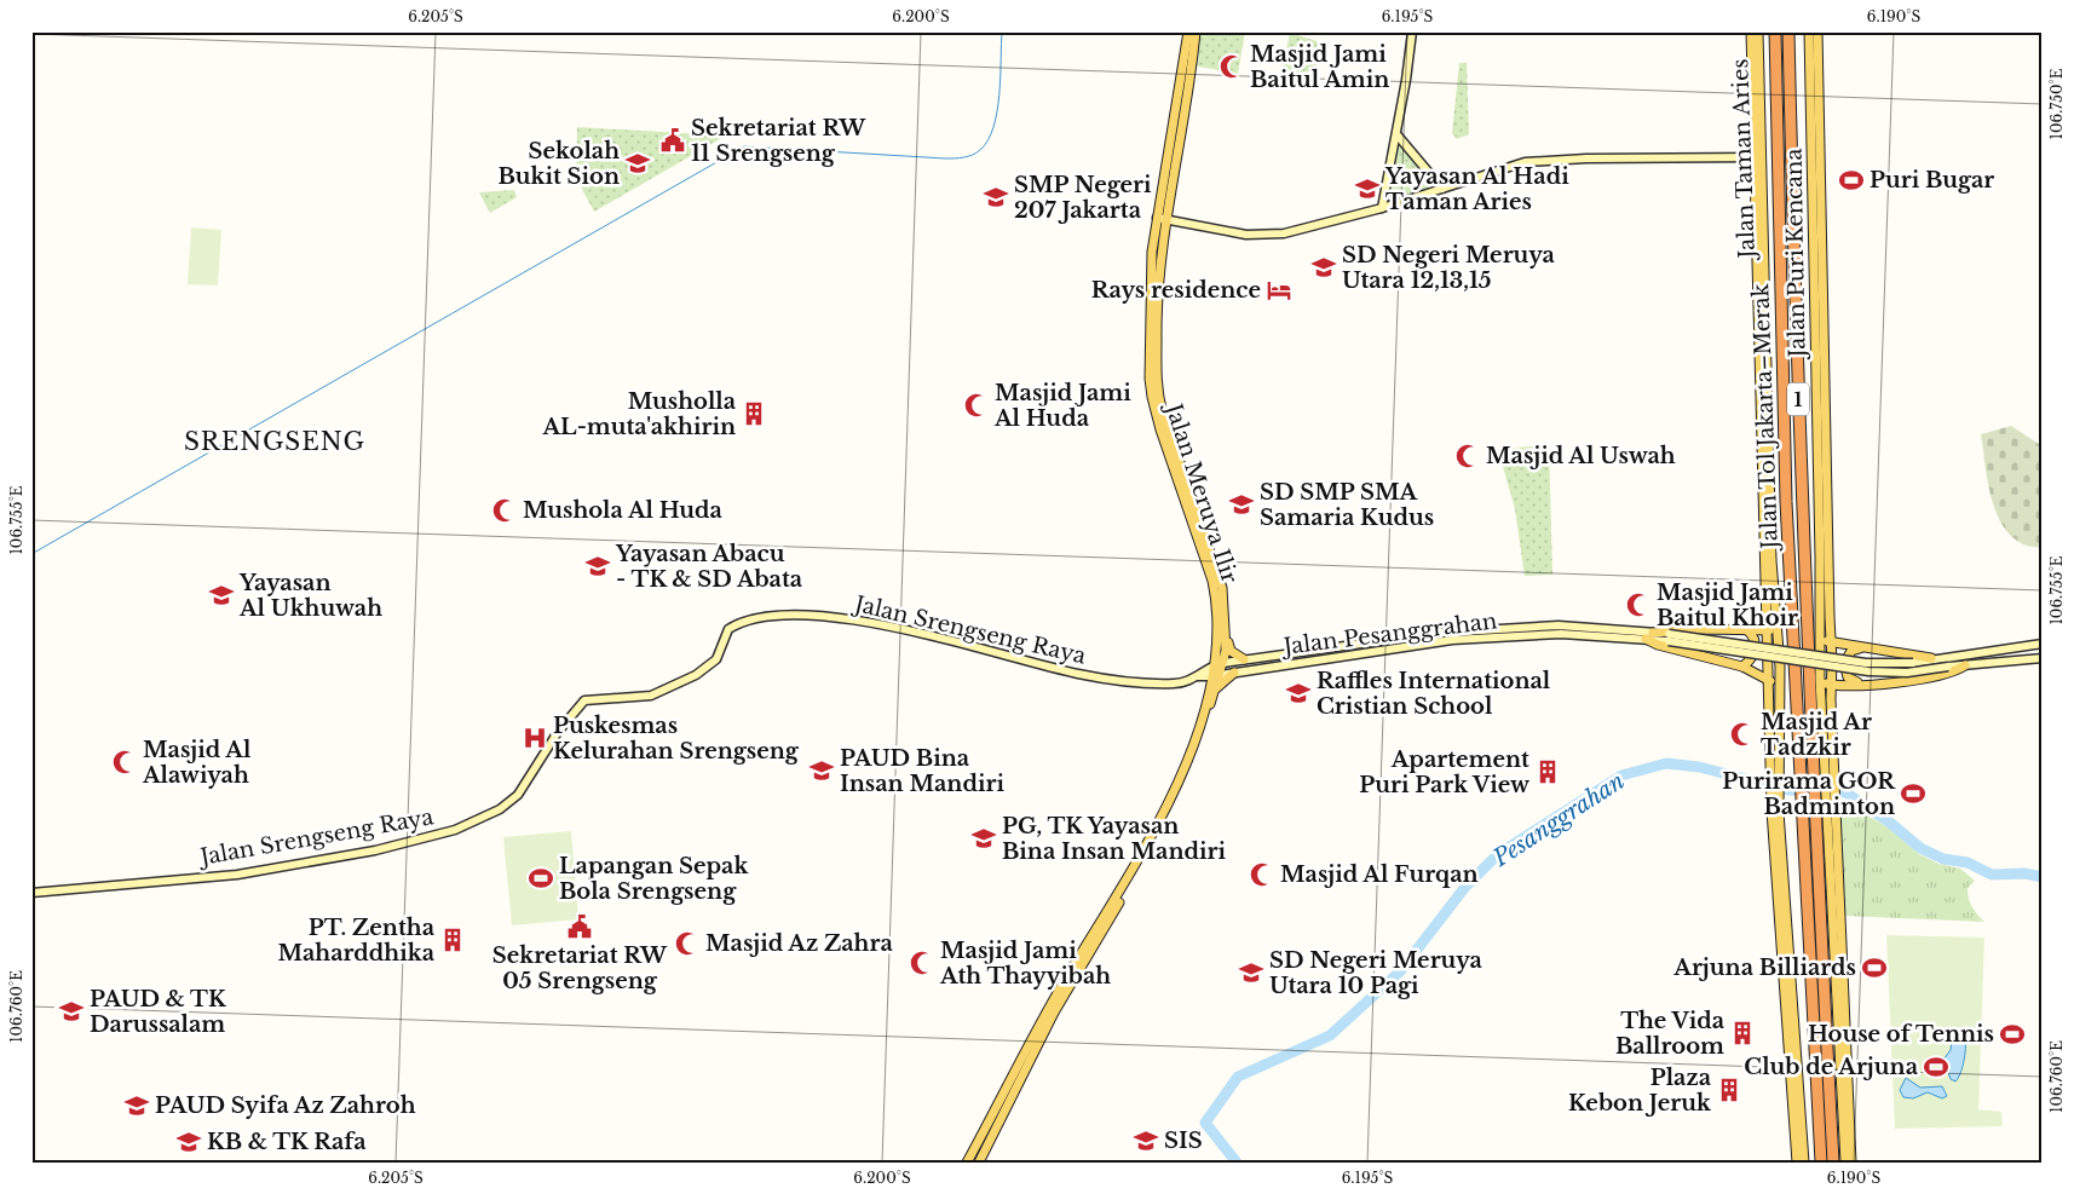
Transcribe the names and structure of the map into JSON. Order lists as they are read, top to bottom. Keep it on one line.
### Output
{"streets":{"highway":["1","Jalan Tol Jakarta–Merak"],"main road":["Jalan Taman Aries","Jalan Puri Kencana","Jalan Meruya Ilir","Jalan Srengseng Raya","Jalan Pesanggrahan"]},"crossings":[["Jalan Meruya Ilir","Jalan Srengseng Raya"],["Jalan Meruya Ilir","Jalan Pesanggrahan"],["Jalan Srengseng Raya","Jalan Pesanggrahan"]],"districts":["SRENGSENG"],"water":["Pesanggrahan"],"places":{"mosque":["Masjid Jami Baitul Amin","Masjid Jami Al Huda","Masjid Al Uswah","Mushola Al Huda","Masjid Jami Baitul Khoir","Masjid Ar Tadzkir","Masjid Al Alawiyah","Masjid Al Furqan","Masjid Az Zahra","Masjid Jami Ath Thayyibah"],"public building":["Sekretariat RW 11 Srengseng","Sekretariat RW 05 Srengseng"],"school or university":["Sekolah Bukit Sion","Yayasan Al Hadi Taman Aries","SMP Negeri 207 Jakarta","SD Negeri Meruya Utara 12,13,15","SD SMP SMA Samaria Kudus","Yayasan Abacu - TK & SD Abata","Yayasan Al Ukhuwah","Raffles International Cristian School","PAUD Bina Insan Mandiri","PG, TK Yayasan Bina Insan Mandiri","SD Negeri Meruya Utara 10 Pagi","PAUD & TK Darussalam","PAUD Syifa Az Zahroh","SIS","KB & TK Rafa"],"sports":["Puri Bugar","Purirama GOR Badminton","Lapangan Sepak Bola Srengseng","Arjuna Billiards","House of Tennis","Club de Arjuna"],"hotel":["Rays residence"],"building":["Musholla AL-muta'akhirin","Apartement Puri Park View","PT. Zentha Maharddhika","The Vida Ballroom","Plaza Kebon Jeruk"],"hospital":["Puskesmas Kelurahan Srengseng"]},"coordinates":["6.205°S","6.200°S","6.195°S","6.190°S","106.750°E","106.755°E","106.760°E"]}
